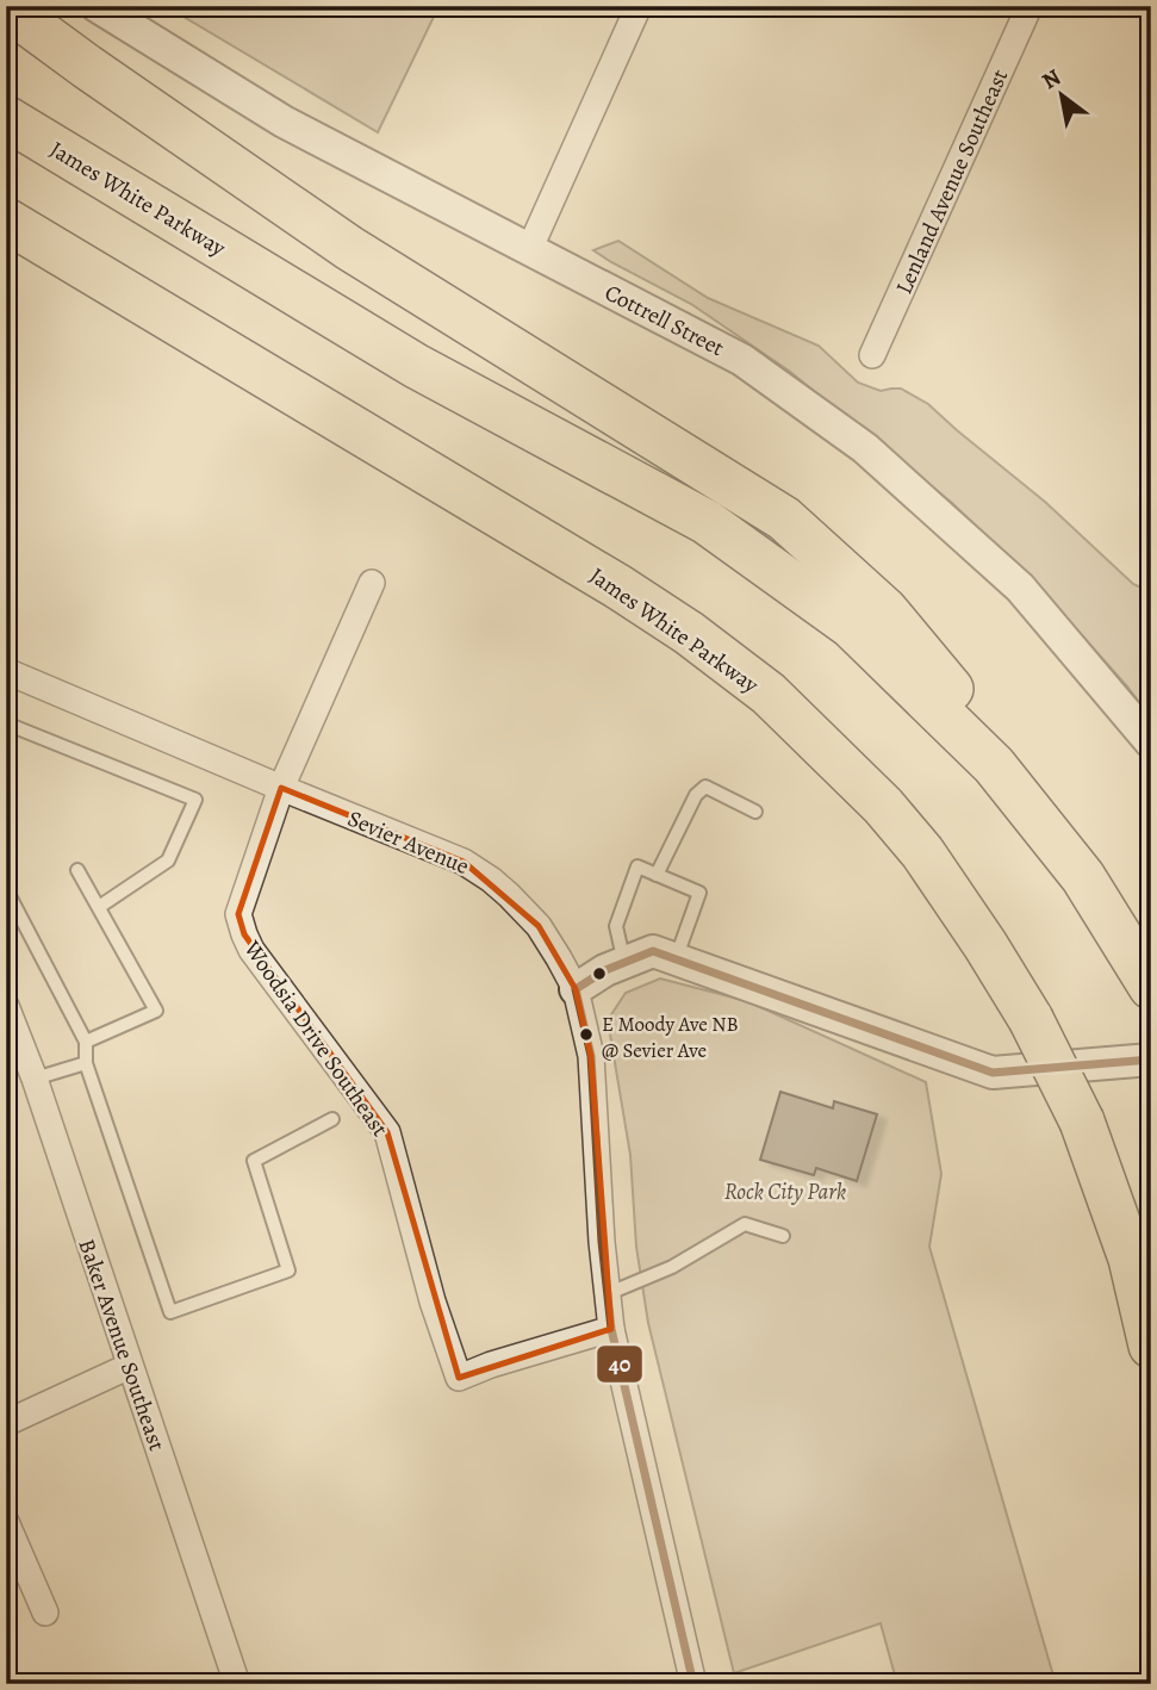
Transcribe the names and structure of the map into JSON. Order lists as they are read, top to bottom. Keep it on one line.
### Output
{"streets":{"highway":["James White Parkway"],"street":["Lenland Avenue Southeast","Cottrell Street","Sevier Avenue","Woodsia Drive Southeast","Baker Avenue Southeast"]},"crossings":[["Sevier Avenue","Woodsia Drive Southeast"]],"parks":["Rock City Park"],"places":["E Moody Ave NB @ Sevier Ave"],"lines":["transit line 40"],"north":"top left"}
